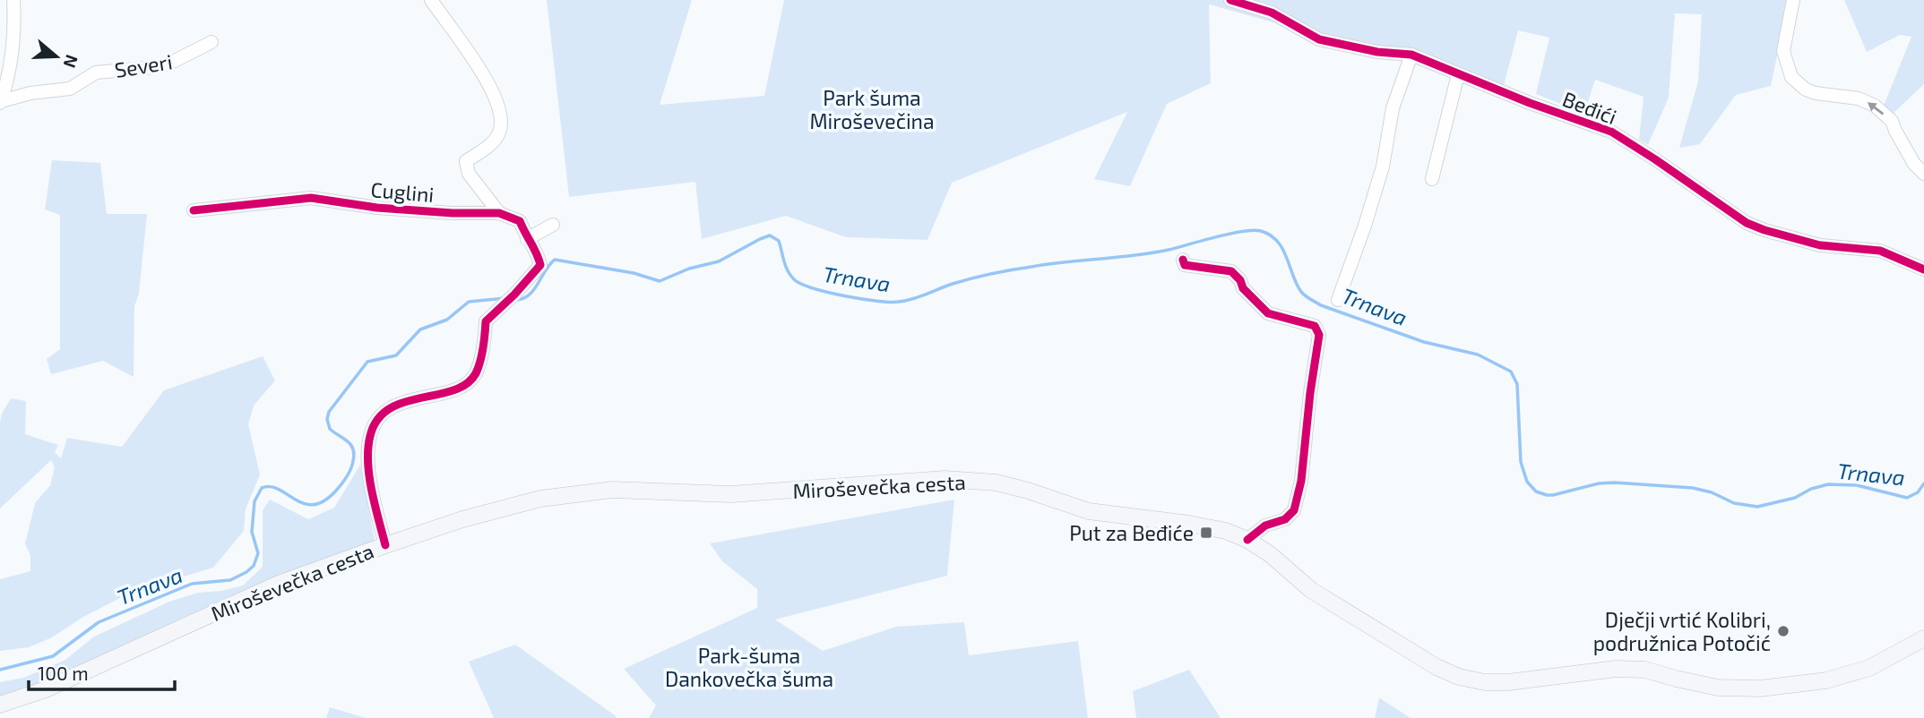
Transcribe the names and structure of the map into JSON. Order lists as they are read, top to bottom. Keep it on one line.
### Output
{"streets":{"main road":["Miroševečka cesta"],"street":["Severi","Beđići","Cuglini"]},"water":["Trnava"],"parks":["Park šuma Miroševečina","Park-šuma Dankovečka šuma"],"places":{"transit":["Put za Beđiće"],"other":["Dječji vrtić Kolibri, podružnica Potočić"]},"scale_bar":"100 m","north":"right"}
